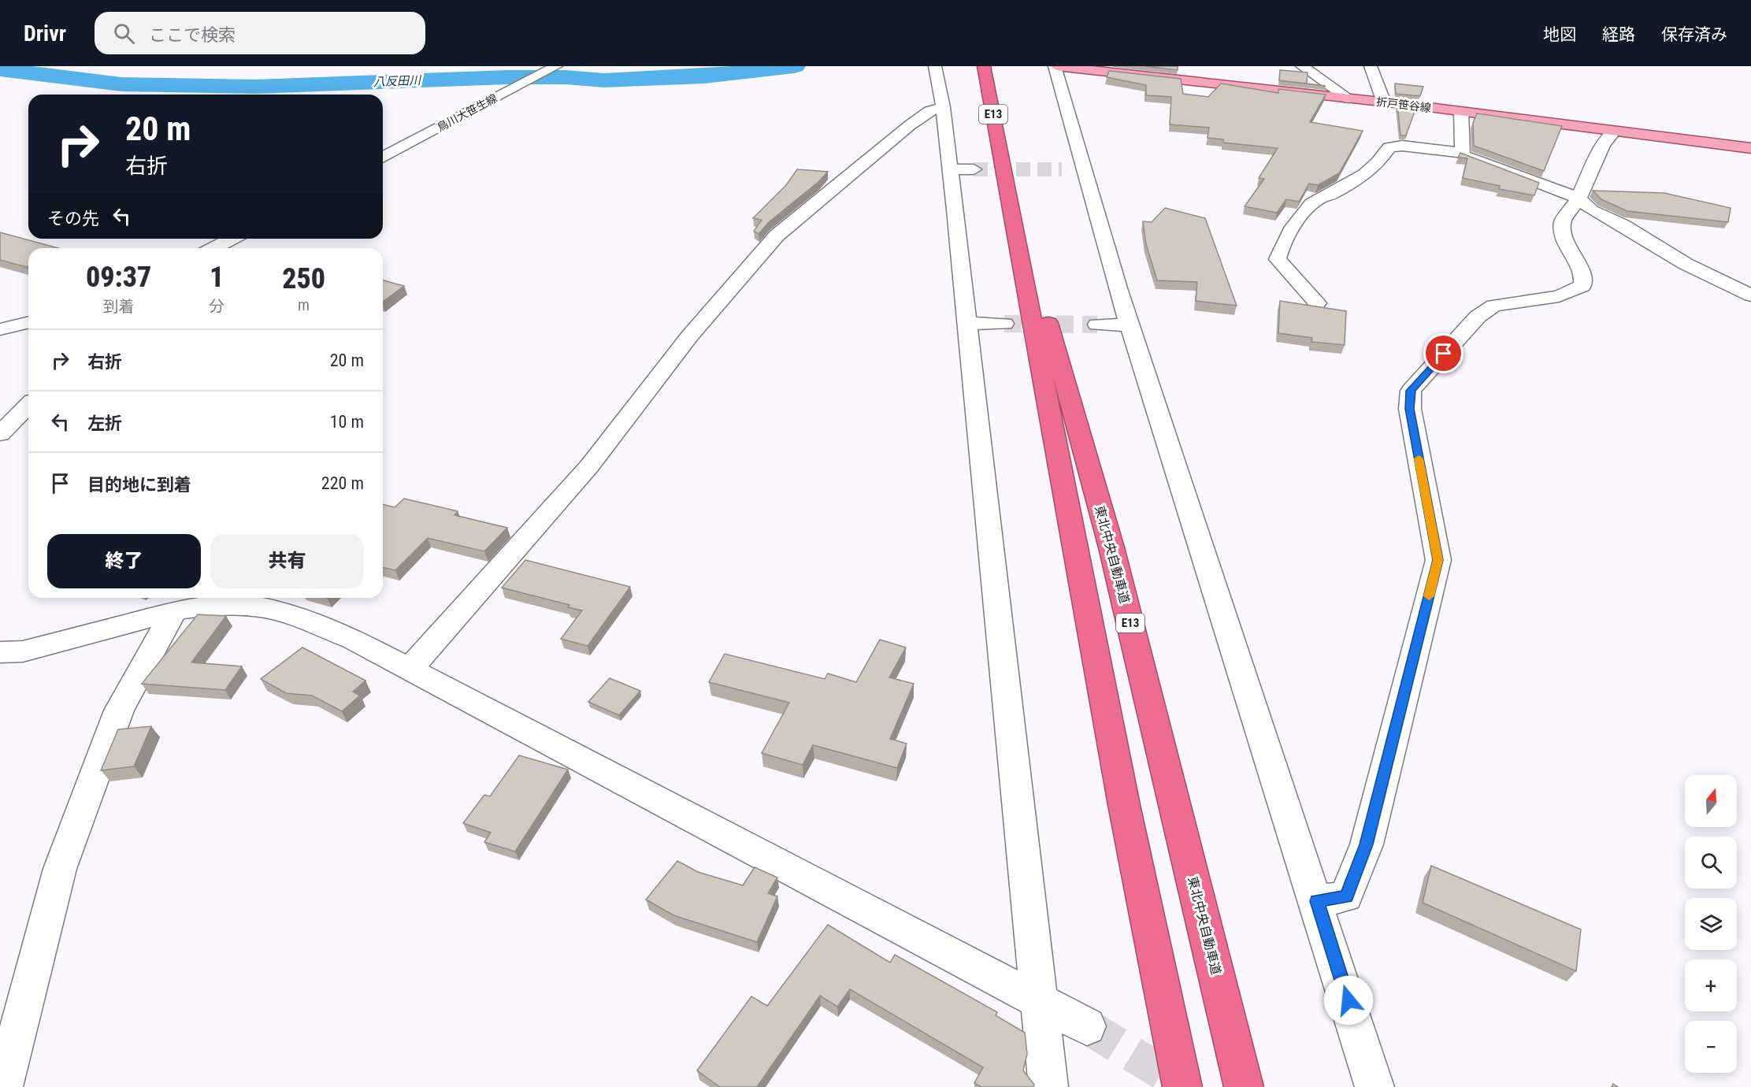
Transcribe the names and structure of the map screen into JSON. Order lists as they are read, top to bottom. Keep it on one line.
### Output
{"streets":{"highway":["E13","東北中央自動車道"],"main road":["折戸笹谷線"],"street":["鳥川大笹生線"]},"water":["八反田川"],"north":"top","page":{"header":"Drivr","search":"ここで検索","nav":["地図","経路","保存済み"],"turn":["20 m","右折"],"then":"その先","eta":["09:37","到着","1","分","250","m"],"list":[{"name":"右折","value":"20 m"},{"name":"左折","value":"10 m"},{"name":"目的地に到着","value":"220 m"}],"buttons":["終了","共有"],"map_buttons":["+","−"]}}
